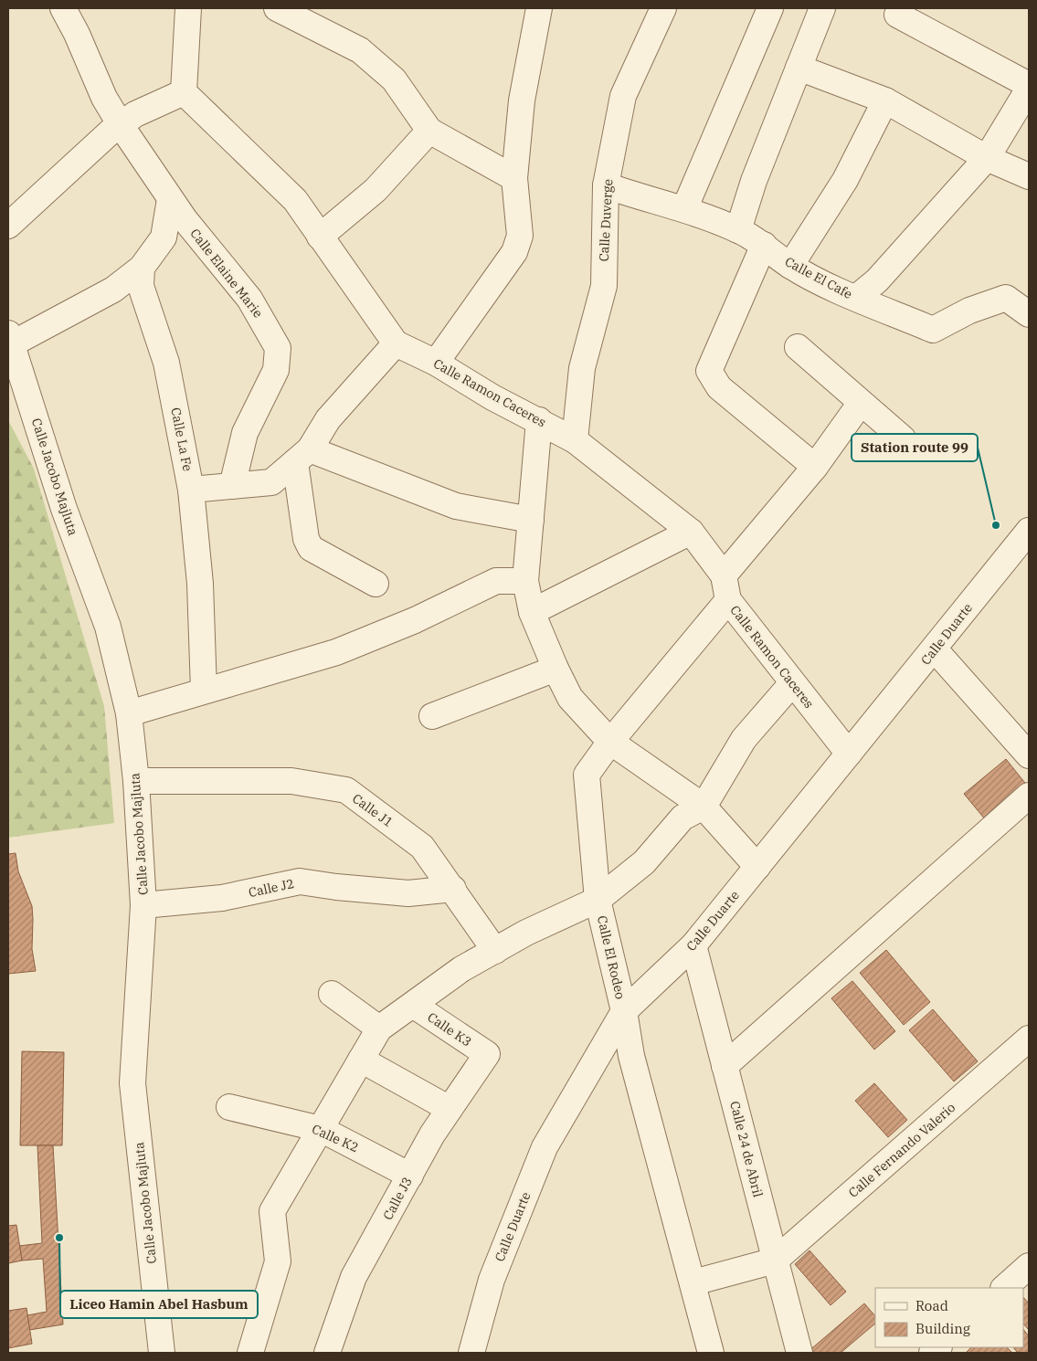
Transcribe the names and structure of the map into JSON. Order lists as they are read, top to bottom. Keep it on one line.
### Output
{"streets":{"street":["Calle Duverge","Calle Elaine Marie","Calle El Cafe","Calle Ramon Caceres","Calle La Fe","Calle Jacobo Majluta","Calle Duarte","Calle J1","Calle J2","Calle El Rodeo","Calle K3","Calle K2","Calle 24 de Abril","Calle Fernando Valerio","Calle J3"]},"crossings":[["Calle Duverge","Calle El Cafe"],["Calle Duverge","Calle Ramon Caceres"],["Calle Ramon Caceres","Calle Duarte"],["Calle Ramon Caceres","Calle El Rodeo"],["Calle Jacobo Majluta","Calle J1"],["Calle Jacobo Majluta","Calle J2"],["Calle Duarte","Calle El Rodeo"],["Calle Duarte","Calle 24 de Abril"],["Calle J1","Calle J2"],["Calle K3","Calle J3"],["Calle K2","Calle J3"],["Calle 24 de Abril","Calle Fernando Valerio"]],"places":["Station route 99","Liceo Hamin Abel Hasbum"],"legend":["Road","Building"]}
